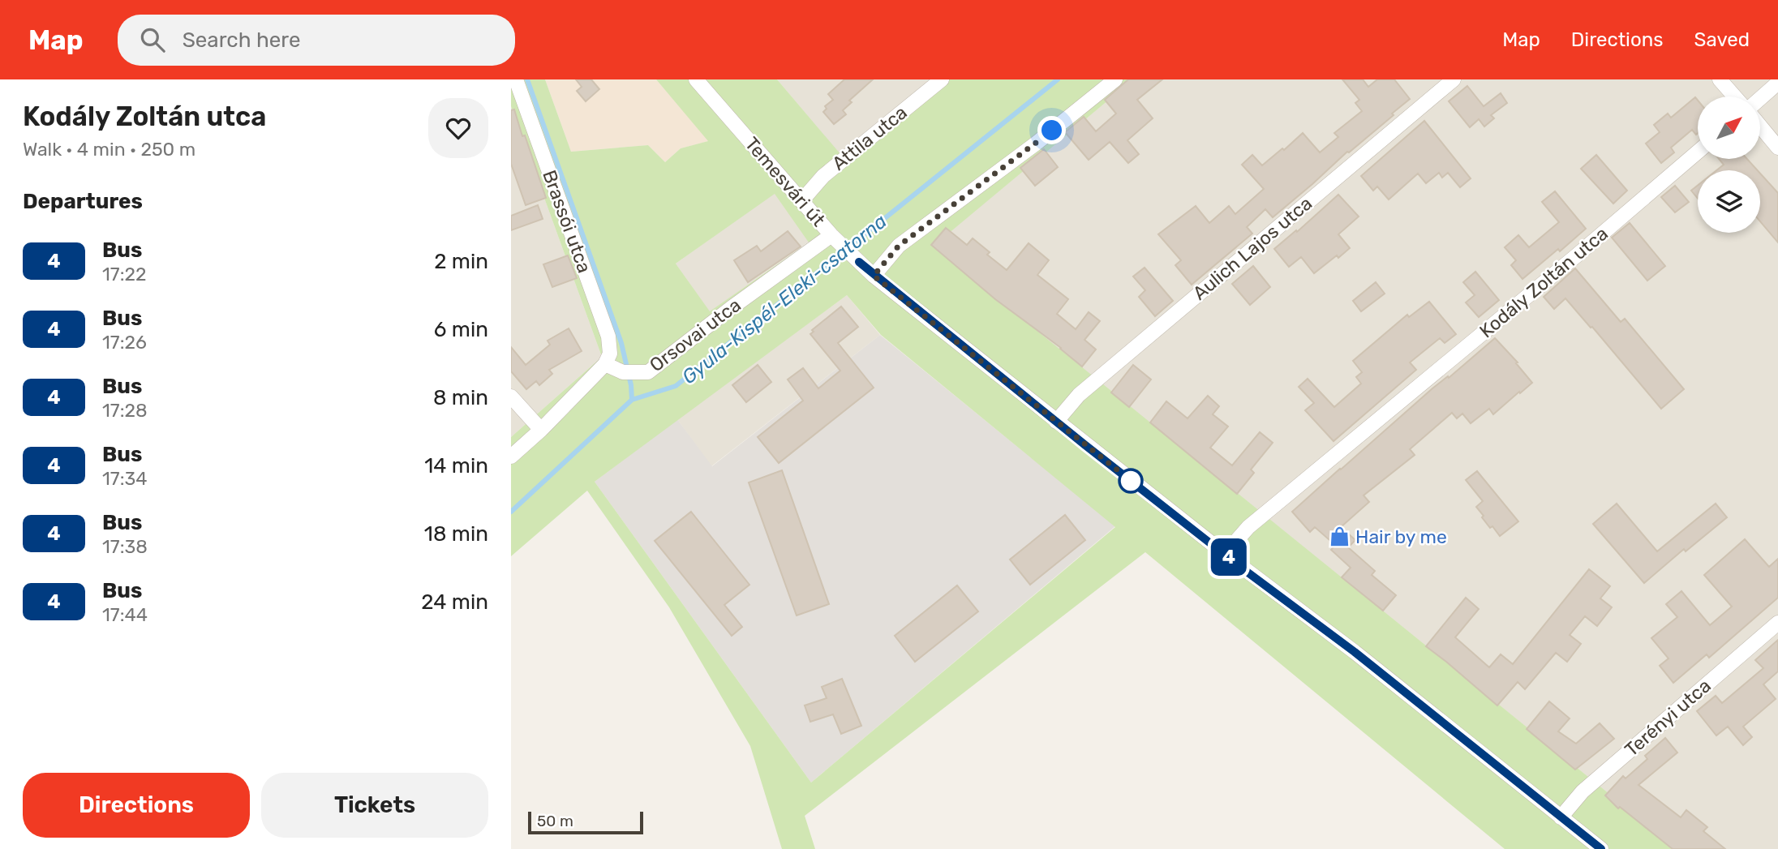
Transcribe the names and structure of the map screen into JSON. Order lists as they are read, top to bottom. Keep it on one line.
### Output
{"streets":{"street":["Attila utca","Temesvári út","Brassói utca","Aulich Lajos utca","Kodály Zoltán utca","Orsovai utca","Terényi utca"]},"crossings":[["Attila utca","Temesvári út"],["Temesvári út","Aulich Lajos utca"],["Temesvári út","Kodály Zoltán utca"],["Temesvári út","Orsovai utca"],["Temesvári út","Terényi utca"],["Brassói utca","Orsovai utca"]],"water":["Gyula-Kispél-Eleki-csatorna"],"places":{"shop":["Hair by me"]},"lines":["bus line 4"],"scale_bar":"50 m","north":"top right","page":{"header":"Map","search":"Search here","nav":["Map","Directions","Saved"],"heading":[["Kodály Zoltán utca","Walk · 4 min · 250 m"],"Departures"],"on_map":"4","list":[{"mark":"4","name":"Bus","note":"17:22","value":"2 min"},{"mark":"4","name":"Bus","note":"17:26","value":"6 min"},{"mark":"4","name":"Bus","note":"17:28","value":"8 min"},{"mark":"4","name":"Bus","note":"17:34","value":"14 min"},{"mark":"4","name":"Bus","note":"17:38","value":"18 min"},{"mark":"4","name":"Bus","note":"17:44","value":"24 min"}],"buttons":["Directions","Tickets"],"scale":"50 m"}}
